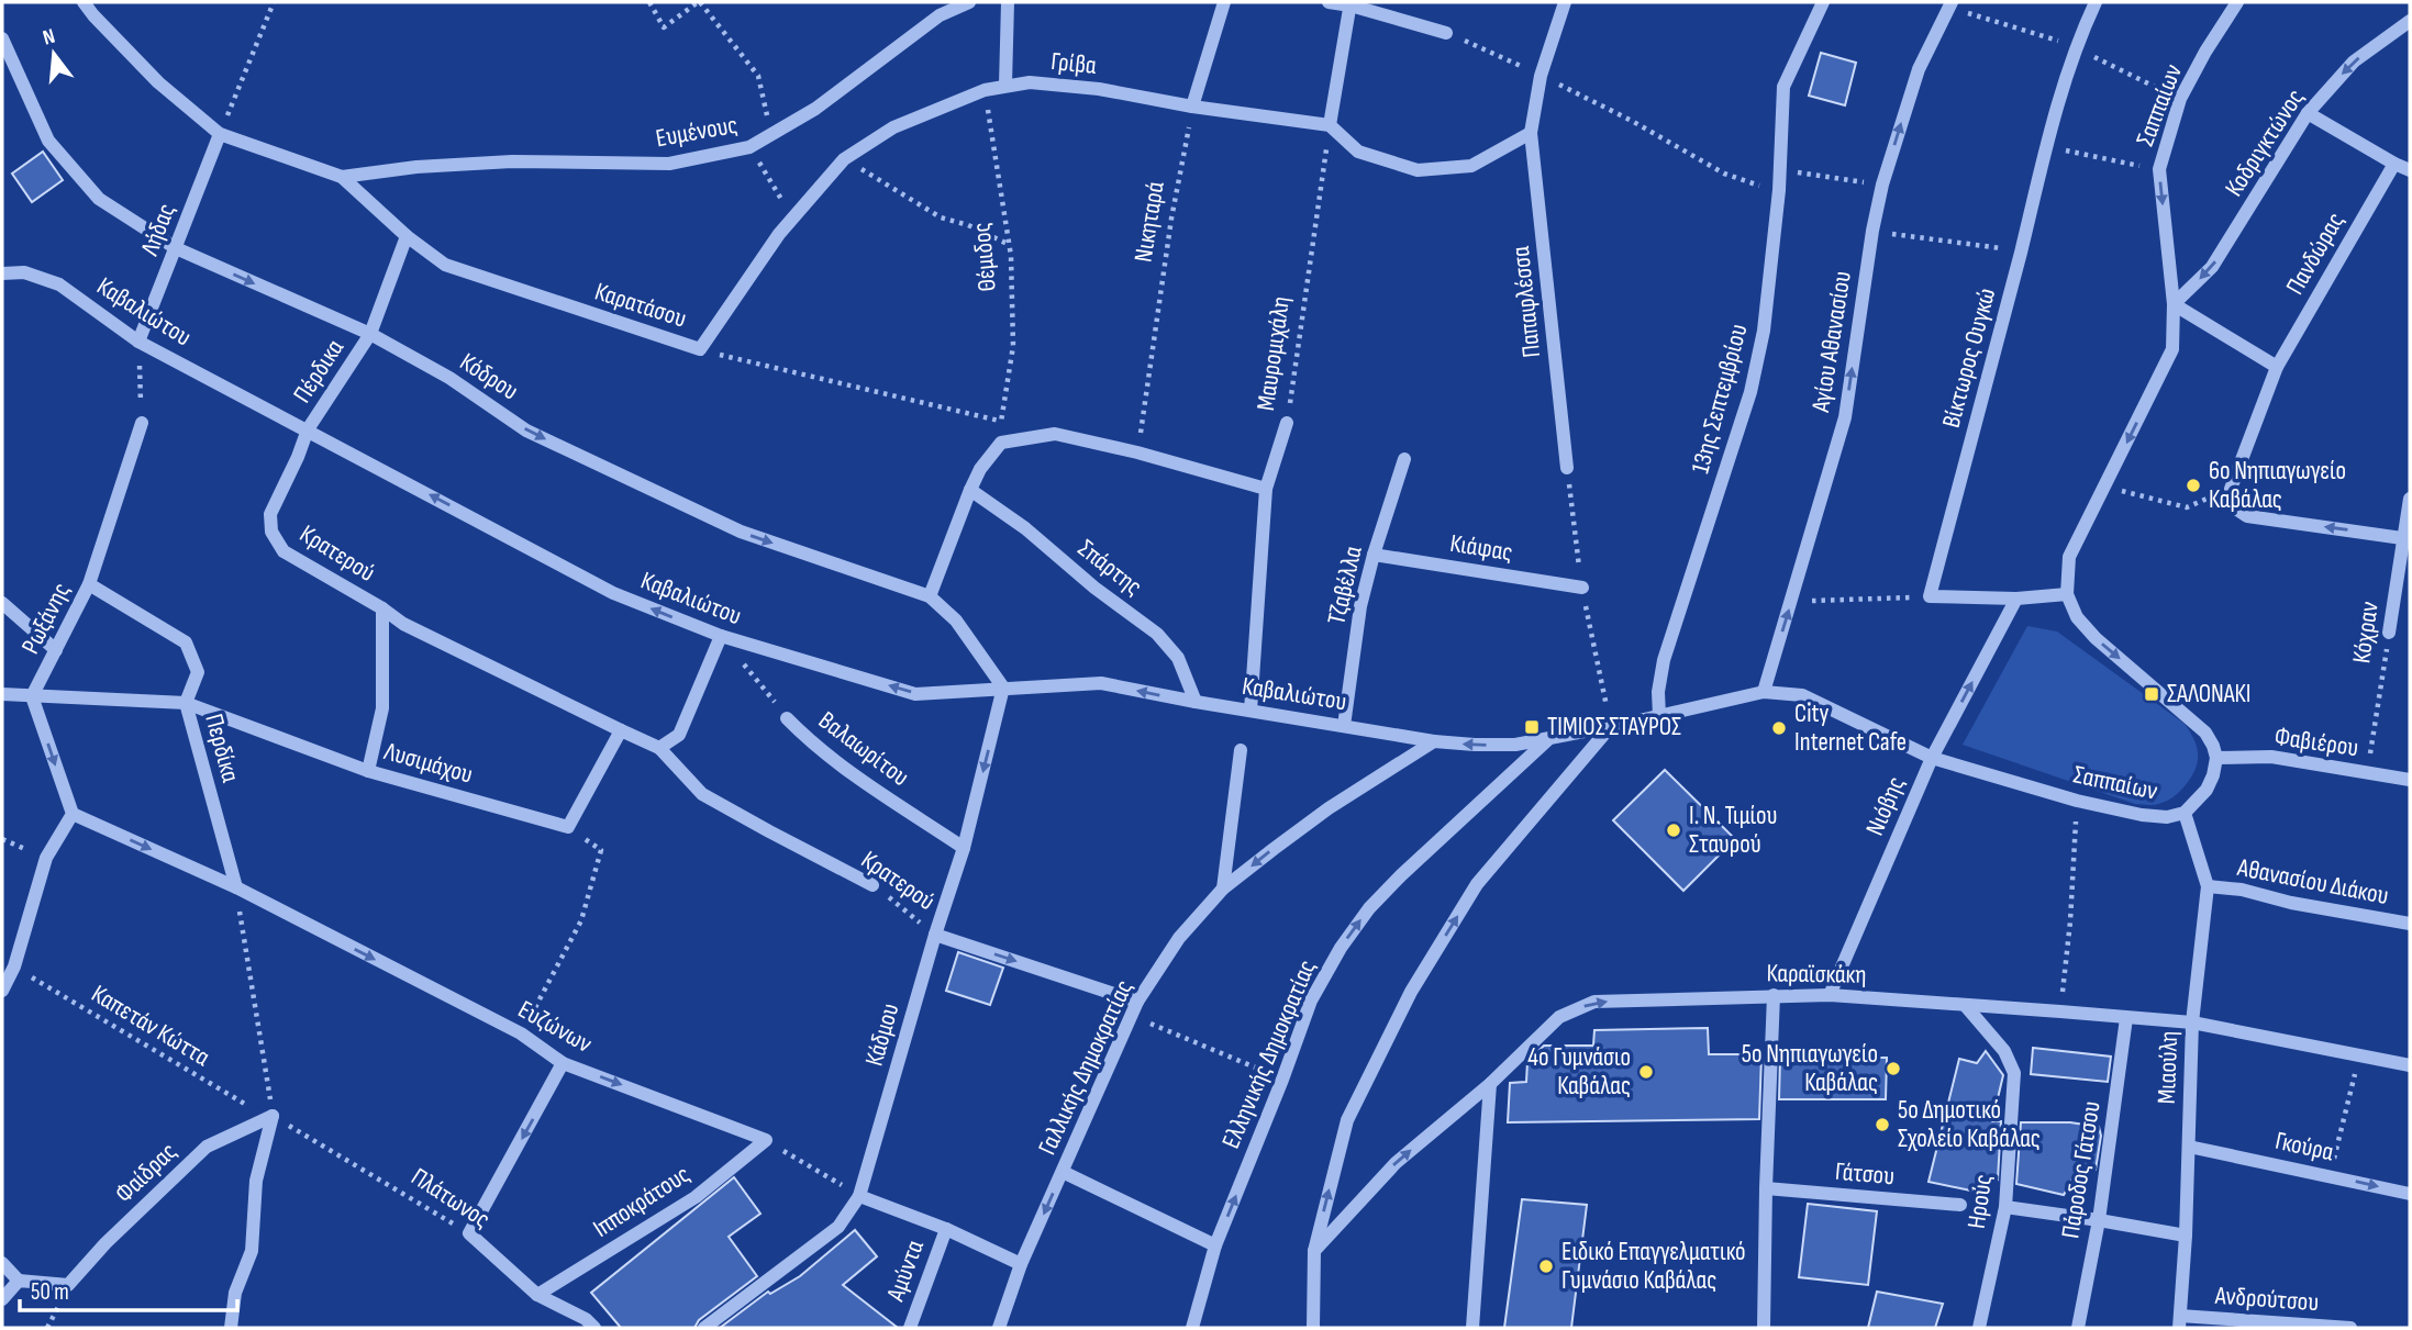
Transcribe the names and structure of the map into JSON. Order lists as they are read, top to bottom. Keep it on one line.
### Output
{"streets":{"street":["Γρίβα","Σαππαίων","Ευμένους","Κοδριγκτώνος","Λήδας","Πανδώρας","Παπαφλέσσα","Καρατάσου","Καβαλιώτου","Αγίου Αθανασίου","Μαυρομιχάλη","Βίκτωρος Ουγκώ","Πέρδικα","Κόδρου","13ης Σεπτεμβρίου","Κιάφας","Κρατερού","Σπάρτης","Τζαβέλλα","Ρωξάνης","Κόχραν","Φαβιέρου","Περδίκα","Βαλαωρίτου","Λυσιμάχου","Νιόβης","Αθανασίου Διάκου","Καραϊσκάκη","Ευζώνων","Κάδμου","Ελληνικής Δημοκρατίας","Γαλλικής Δημοκρατίας","Μιαούλη","Γκούρα","Πάροδος Γάτσου","Φαίδρας","Γάτσου","Πλάτωνος","Ιπποκράτους","Ηρούς","Αμύντα","Ανδρούτσου"],"path":["Νικηταρά","Θέμιδος","Καπετάν Κώττα"]},"crossings":[["Γρίβα","Νικηταρά"],["Γρίβα","Θέμιδος"],["Γρίβα","Καρατάσου"],["Γρίβα","Μαυρομιχάλη"],["Σαππαίων","Κοδριγκτώνος"],["Σαππαίων","Αγίου Αθανασίου"],["Σαππαίων","13ης Σεπτεμβρίου"],["Σαππαίων","Φαβιέρου"],["Σαππαίων","Νιόβης"],["Σαππαίων","Ελληνικής Δημοκρατίας"],["Σαππαίων","Μιαούλη"],["Ευμένους","Καρατάσου"],["Λήδας","Καρατάσου"],["Λήδας","Καβαλιώτου"],["Λήδας","Κόδρου"],["Θέμιδος","Καρατάσου"],["Καρατάσου","Πέρδικα"],["Καβαλιώτου","Μαυρομιχάλη"],["Καβαλιώτου","Πέρδικα"],["Καβαλιώτου","Κόδρου"],["Καβαλιώτου","Σπάρτης"],["Καβαλιώτου","Τζαβέλλα"],["Καβαλιώτου","Βαλαωρίτου"],["Καβαλιώτου","Κάδμου"],["Καβαλιώτου","Γαλλικής Δημοκρατίας"],["Πέρδικα","Κόδρου"],["Πέρδικα","Κρατερού"],["Κόδρου","Κάδμου"],["Κιάφας","Τζαβέλλα"],["Κρατερού","Λυσιμάχου"],["Κρατερού","Κάδμου"],["Κρατερού","Γαλλικής Δημοκρατίας"],["Ρωξάνης","Περδίκα"],["Ρωξάνης","Λυσιμάχου"],["Κόχραν","Φαβιέρου"],["Περδίκα","Λυσιμάχου"],["Περδίκα","Ευζώνων"],["Βαλαωρίτου","Κάδμου"],["Νιόβης","Καραϊσκάκη"],["Αθανασίου Διάκου","Μιαούλη"],["Καραϊσκάκη","Μιαούλη"],["Καραϊσκάκη","Πάροδος Γάτσου"],["Καραϊσκάκη","Ηρούς"],["Καπετάν Κώττα","Φαίδρας"],["Καπετάν Κώττα","Πλάτωνος"],["Ευζώνων","Ιπποκράτους"],["Μιαούλη","Γκούρα"],["Μιαούλη","Ανδρούτσου"],["Φαίδρας","Πλάτωνος"],["Πλάτωνος","Ιπποκράτους"]],"one_way":["Κοδριγκτώνος","Καβαλιώτου","Αγίου Αθανασίου","Κόδρου","Νιόβης","Καραϊσκάκη","Ευζώνων","Γαλλικής Δημοκρατίας","Γκούρα"],"places":{"other":["6ο Νηπιαγωγείο Καβάλας","City Internet Cafe","Ι. Ν. Τιμίου Σταυρού","5ο Νηπιαγωγείο Καβάλας","4ο Γυμνάσιο Καβάλας","5ο Δημοτικό Σχολείο Καβάλας","Ειδικό Επαγγελματικό Γυμνάσιο Καβάλας"],"transit":["ΣΑΛΟΝΑΚΙ","ΤΙΜΙΟΣ ΣΤΑΥΡΟΣ"]},"scale_bar":"50 m","north":"top"}
